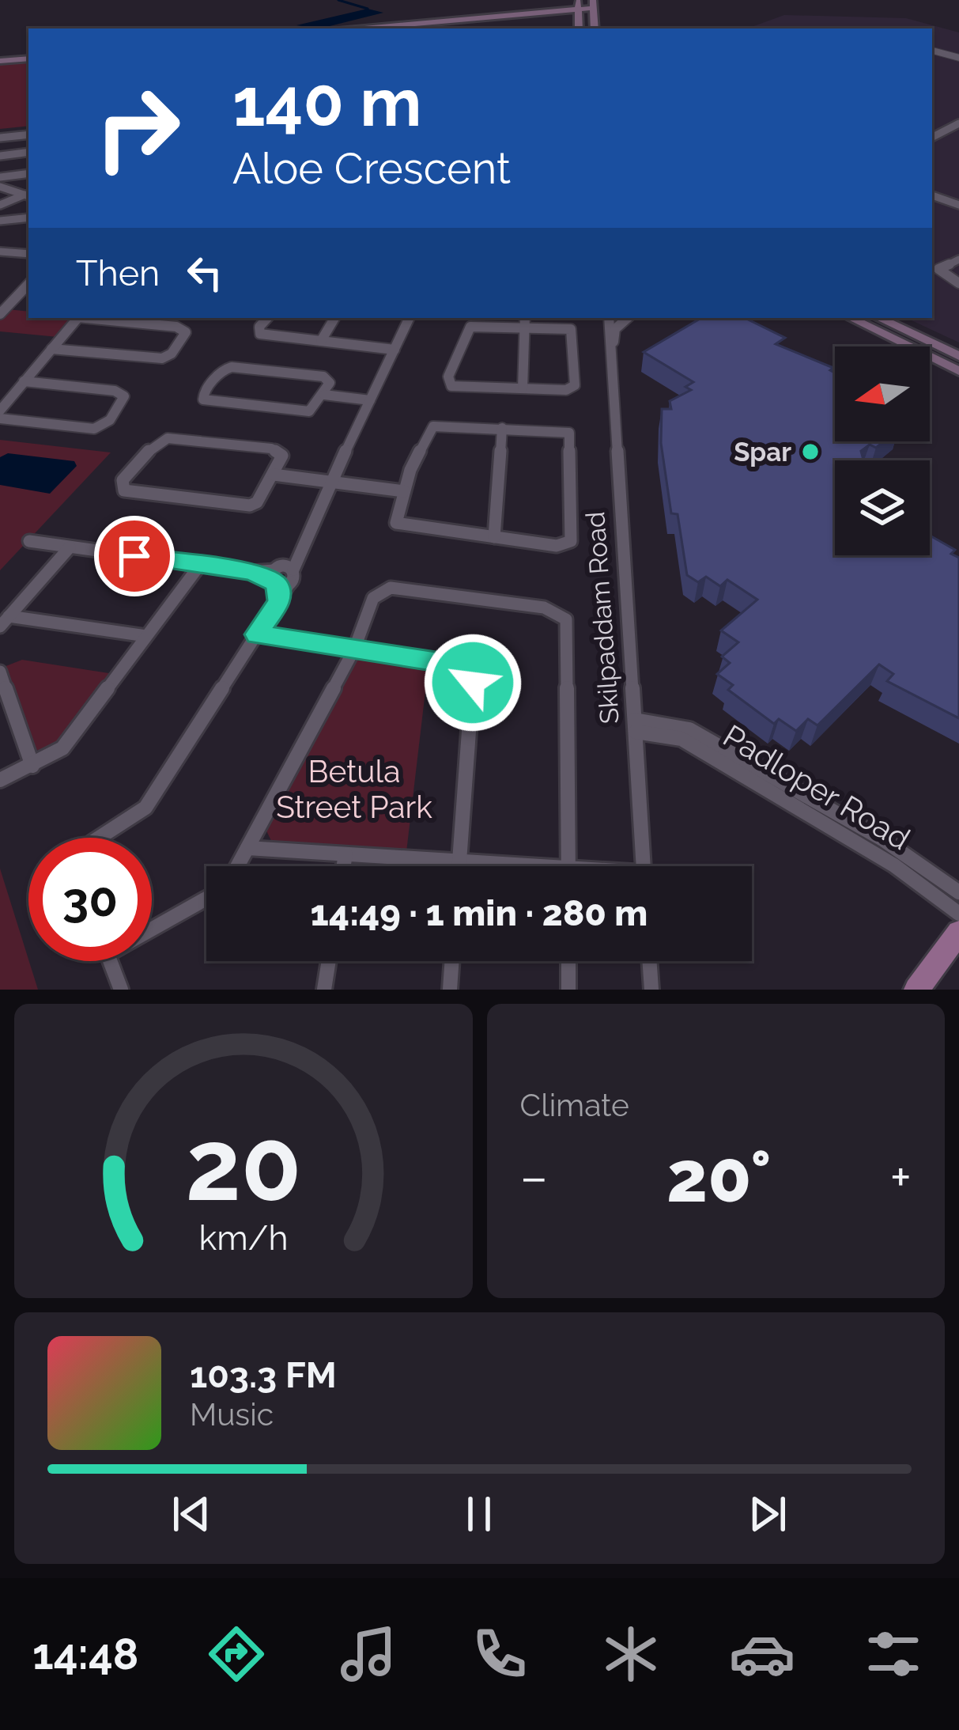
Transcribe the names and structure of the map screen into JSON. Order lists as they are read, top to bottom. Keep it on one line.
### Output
{"streets":{"street":["Skilpaddam Road","Padloper Road"]},"crossings":[["Skilpaddam Road","Padloper Road"]],"parks":["Betula Street Park"],"places":["Spar"],"north":"left","page":{"turn":["140 m","Aloe Crescent"],"then":"Then","limit":"30","trip":"14:49 · 1 min · 280 m","tile":"Climate","heat":["−","20°","+"],"song":["103.3 FM","Music"],"tabs":"14:48","gauge":["20","km/h"]}}
